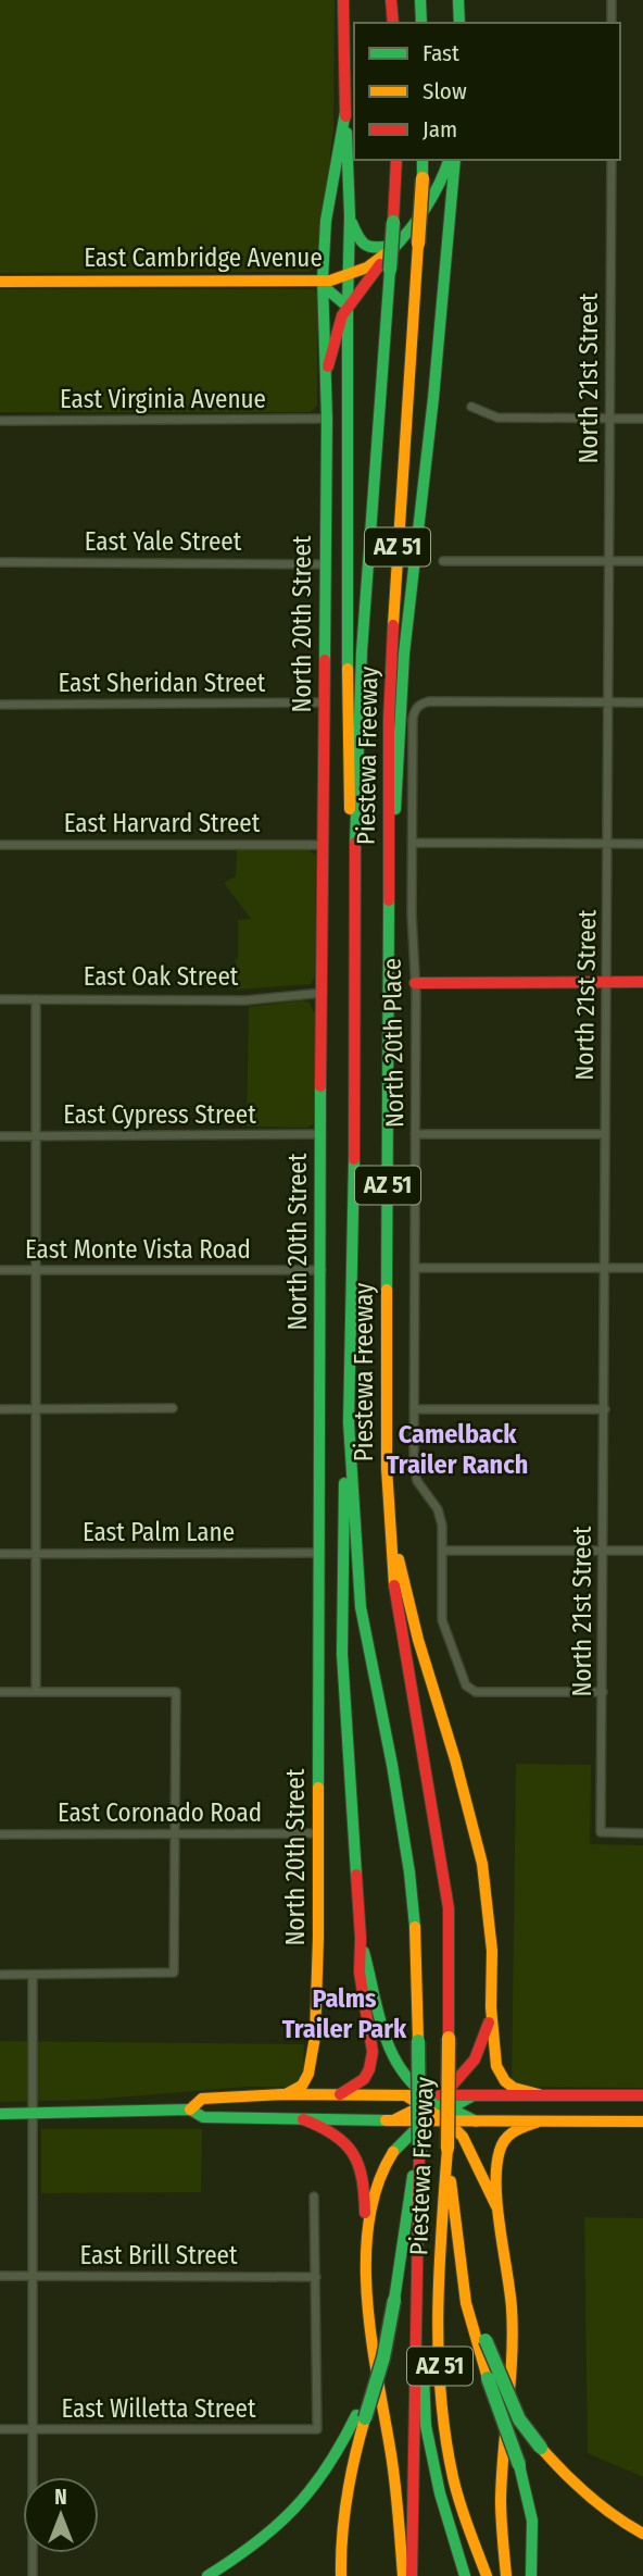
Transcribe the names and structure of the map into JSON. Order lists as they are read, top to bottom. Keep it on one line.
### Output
{"streets":{"main road":["East Cambridge Avenue","AZ 51","North 20th Street","Piestewa Freeway"],"street":["North 21st Street","East Virginia Avenue","East Yale Street","East Sheridan Street","East Harvard Street","East Oak Street","North 20th Place","East Cypress Street","East Monte Vista Road","East Palm Lane","East Coronado Road","East Brill Street","East Willetta Street"]},"crossings":[["East Cambridge Avenue","North 20th Street"],["North 21st Street","North 20th Place"],["East Virginia Avenue","North 20th Street"],["East Yale Street","North 20th Street"],["North 20th Street","East Sheridan Street"],["North 20th Street","East Harvard Street"],["North 20th Street","East Oak Street"],["North 20th Street","East Cypress Street"],["North 20th Street","East Monte Vista Road"],["North 20th Street","East Palm Lane"],["North 20th Street","East Coronado Road"],["East Brill Street","East Willetta Street"]],"districts":["Camelback Trailer Ranch","Palms Trailer Park"],"legend":["Fast","Slow","Jam"],"north":"top"}
